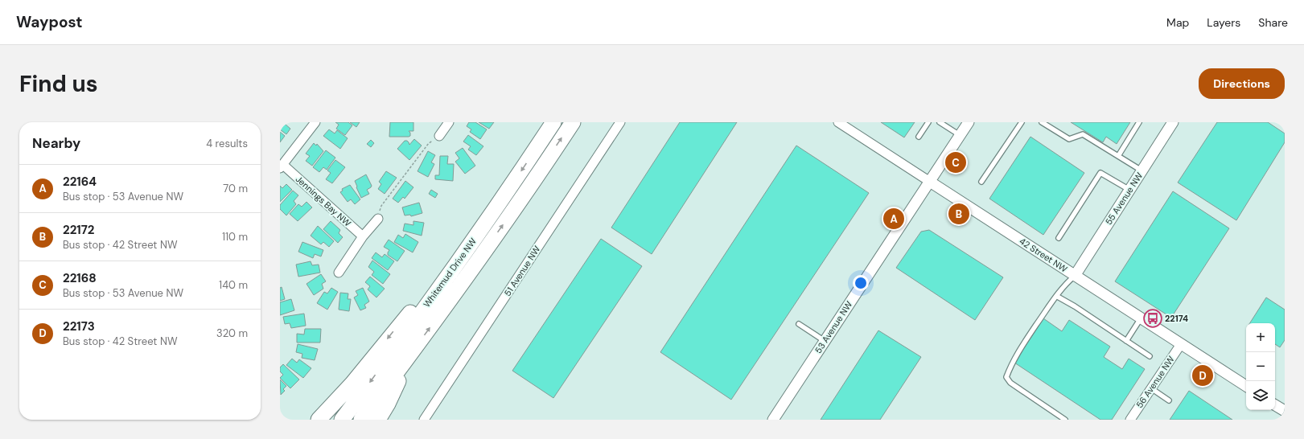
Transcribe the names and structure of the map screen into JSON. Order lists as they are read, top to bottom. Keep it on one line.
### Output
{"streets":{"highway":["Whitemud Drive NW"],"street":["55 Avenue NW","Jennings Bay NW","42 Street NW","51 Avenue NW","53 Avenue NW","56 Avenue NW"]},"crossings":[["55 Avenue NW","42 Street NW"],["42 Street NW","53 Avenue NW"],["42 Street NW","56 Avenue NW"]],"places":{"bus stop":["22174"]},"page":{"header":"Waypost","nav":["Map","Layers","Share"],"buttons":"Directions","title":"Find us","heading":["Nearby","4 results"],"pins":["C","B","A","D"],"list":[{"mark":"A","name":"22164","note":"Bus stop · 53 Avenue NW","value":"70 m"},{"mark":"B","name":"22172","note":"Bus stop · 42 Street NW","value":"110 m"},{"mark":"C","name":"22168","note":"Bus stop · 53 Avenue NW","value":"140 m"},{"mark":"D","name":"22173","note":"Bus stop · 42 Street NW","value":"320 m"}],"map_buttons":["+","−"]}}
